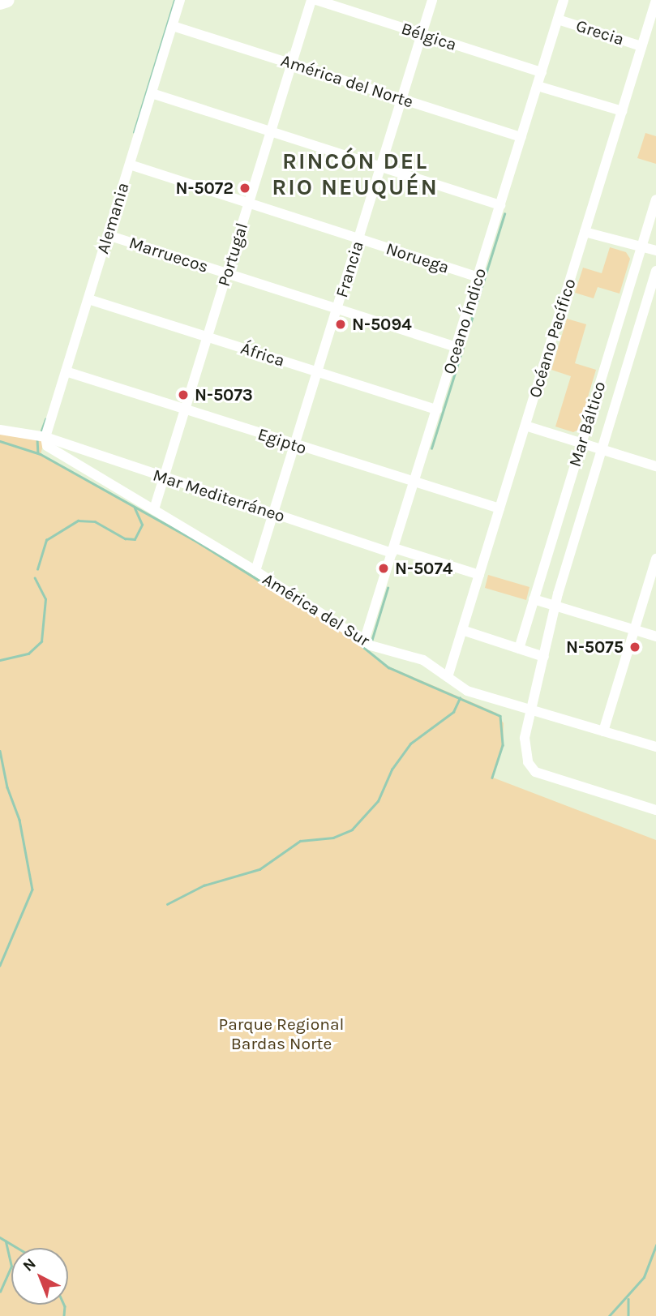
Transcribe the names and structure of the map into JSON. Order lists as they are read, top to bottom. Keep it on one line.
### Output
{"streets":{"street":["Grecia","Bélgica","América del Norte","Alemania","Marruecos","Portugal","Noruega","Francia","Oceano Índico","Océano Pacífico","África","Mar Báltico","Egipto","Mar Mediterráneo","América del Sur"]},"crossings":[["Grecia","Oceano Índico"],["Grecia","Océano Pacífico"],["Bélgica","Francia"],["Bélgica","Oceano Índico"],["América del Norte","Alemania"],["América del Norte","Portugal"],["América del Norte","Francia"],["América del Norte","Oceano Índico"],["Alemania","Marruecos"],["Alemania","Noruega"],["Alemania","África"],["Alemania","Egipto"],["Alemania","Mar Mediterráneo"],["Alemania","América del Sur"],["Marruecos","Portugal"],["Marruecos","Francia"],["Marruecos","Oceano Índico"],["Portugal","Noruega"],["Portugal","África"],["Portugal","Egipto"],["Portugal","Mar Mediterráneo"],["Portugal","América del Sur"],["Noruega","Francia"],["Noruega","Oceano Índico"],["Francia","África"],["Francia","Egipto"],["Francia","Mar Mediterráneo"],["Francia","América del Sur"],["Oceano Índico","África"],["Oceano Índico","Egipto"],["Oceano Índico","Mar Mediterráneo"],["Oceano Índico","América del Sur"],["Océano Pacífico","Egipto"],["Océano Pacífico","Mar Mediterráneo"],["Océano Pacífico","América del Sur"],["Mar Báltico","América del Sur"],["Mar Mediterráneo","América del Sur"]],"districts":["RINCÓN DEL RIO NEUQUÉN"],"parks":["Parque Regional Bardas Norte"],"places":["N-5072","N-5094","N-5073","N-5074","N-5075"],"north":"top left"}
